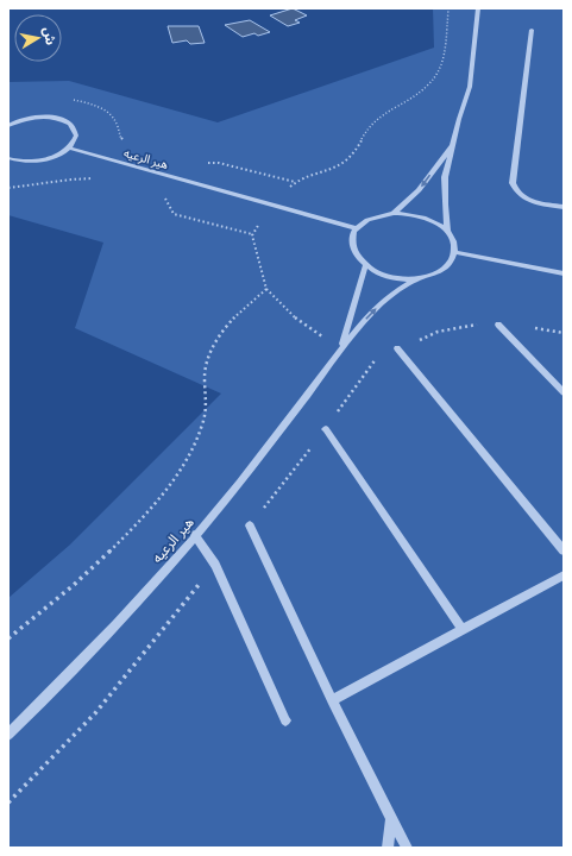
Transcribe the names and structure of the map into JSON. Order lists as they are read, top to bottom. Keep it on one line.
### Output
{"streets":{"street":["هير الرعيه"]},"north":"right"}
